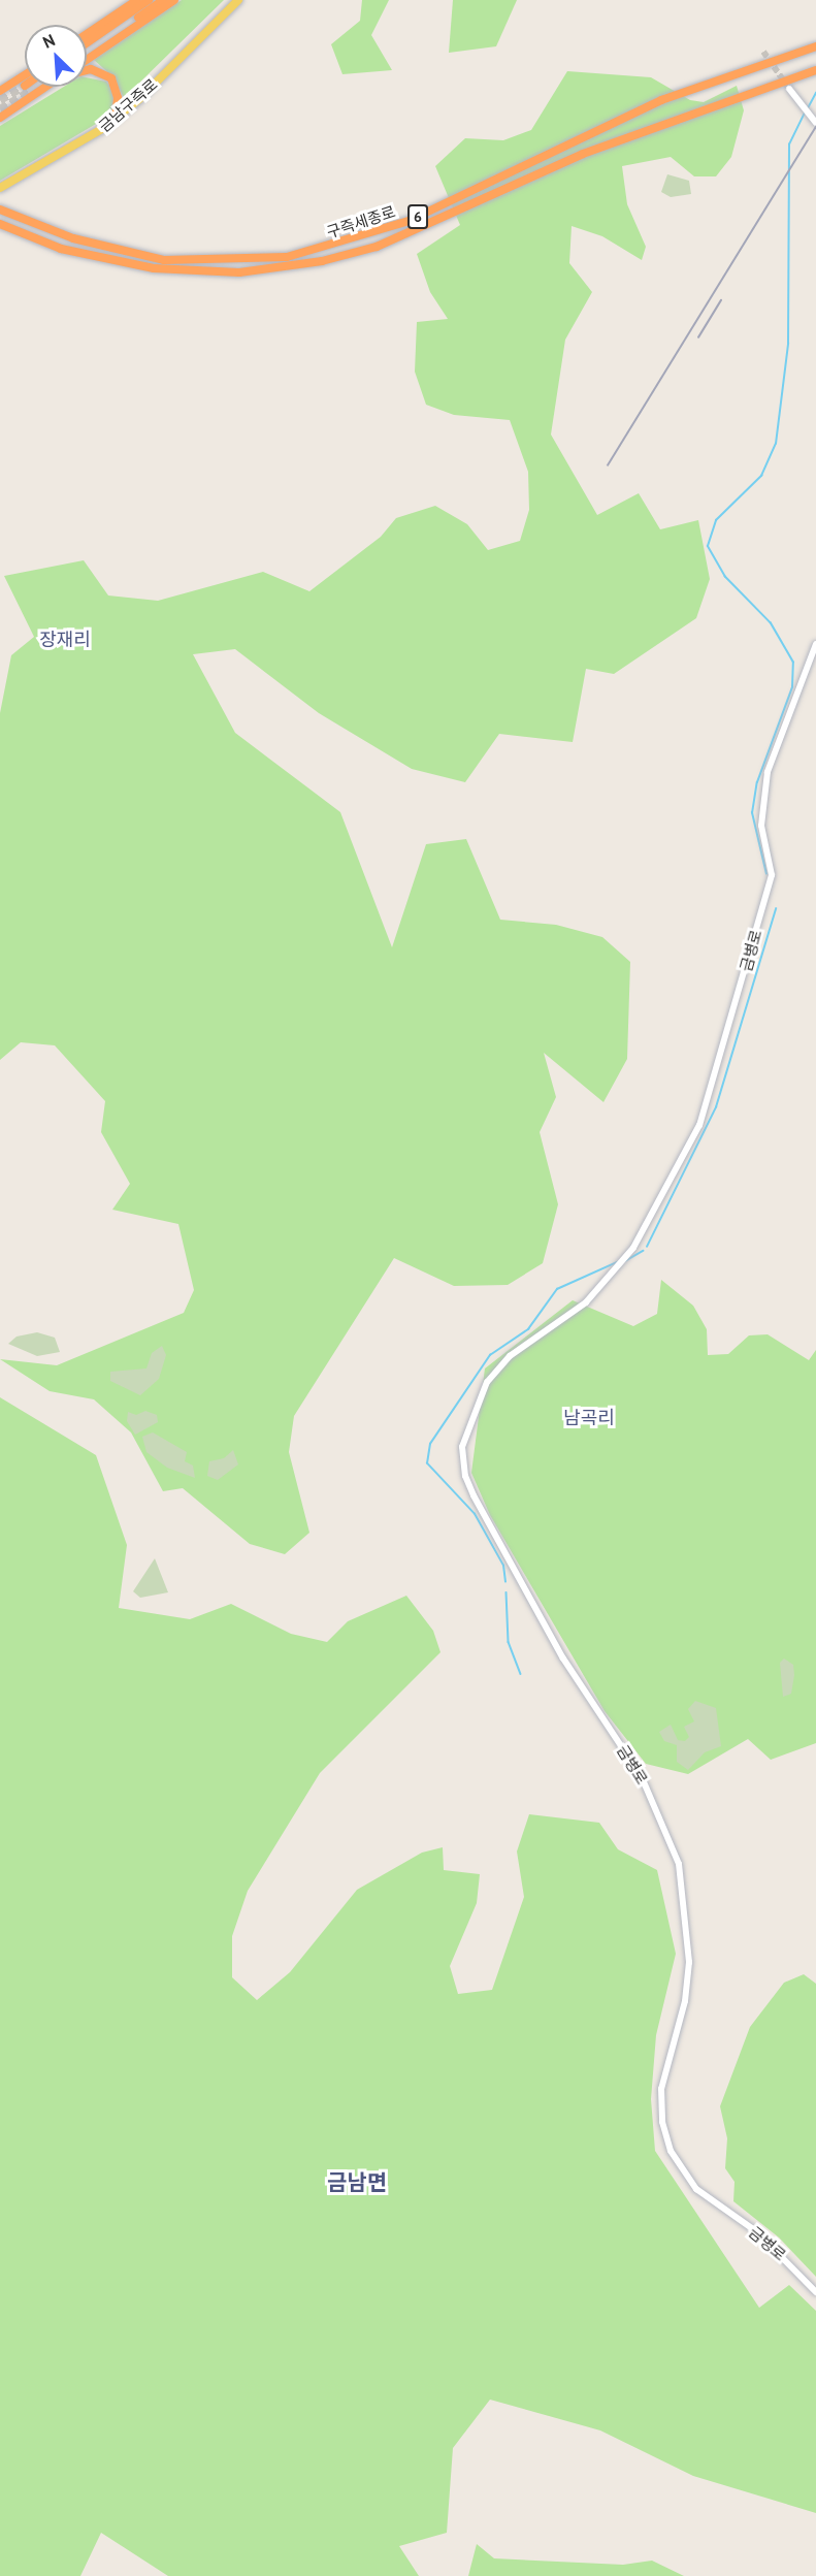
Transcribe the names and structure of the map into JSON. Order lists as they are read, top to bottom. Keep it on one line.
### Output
{"streets":{"highway":["6","구즉세종로"],"main road":["금남구즉로"],"street":["금병로"]},"districts":["장재리","남곡리","금남면"],"north":"top left"}
